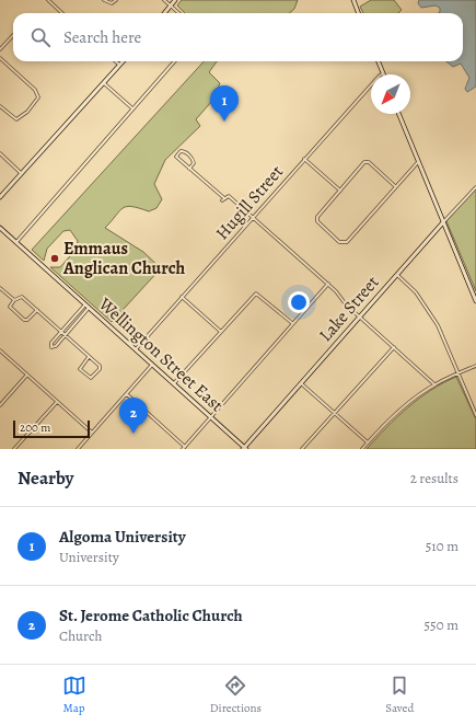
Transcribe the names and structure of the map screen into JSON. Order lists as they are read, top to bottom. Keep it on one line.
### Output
{"streets":{"main road":["Lake Street","Wellington Street East"],"street":["Hugill Street"]},"crossings":[["Hugill Street","Wellington Street East"],["Lake Street","Wellington Street East"]],"places":["Emmaus Anglican Church"],"scale_bar":"200 m","north":"bottom left","page":{"search":"Search here","pins":["1","2"],"scale":"200 m","heading":["Nearby","2 results"],"list":[{"mark":"1","name":"Algoma University","note":"University","value":"510 m"},{"mark":"2","name":"St. Jerome Catholic Church","note":"Church","value":"550 m"}],"nav":["Map","Directions","Saved"]}}
